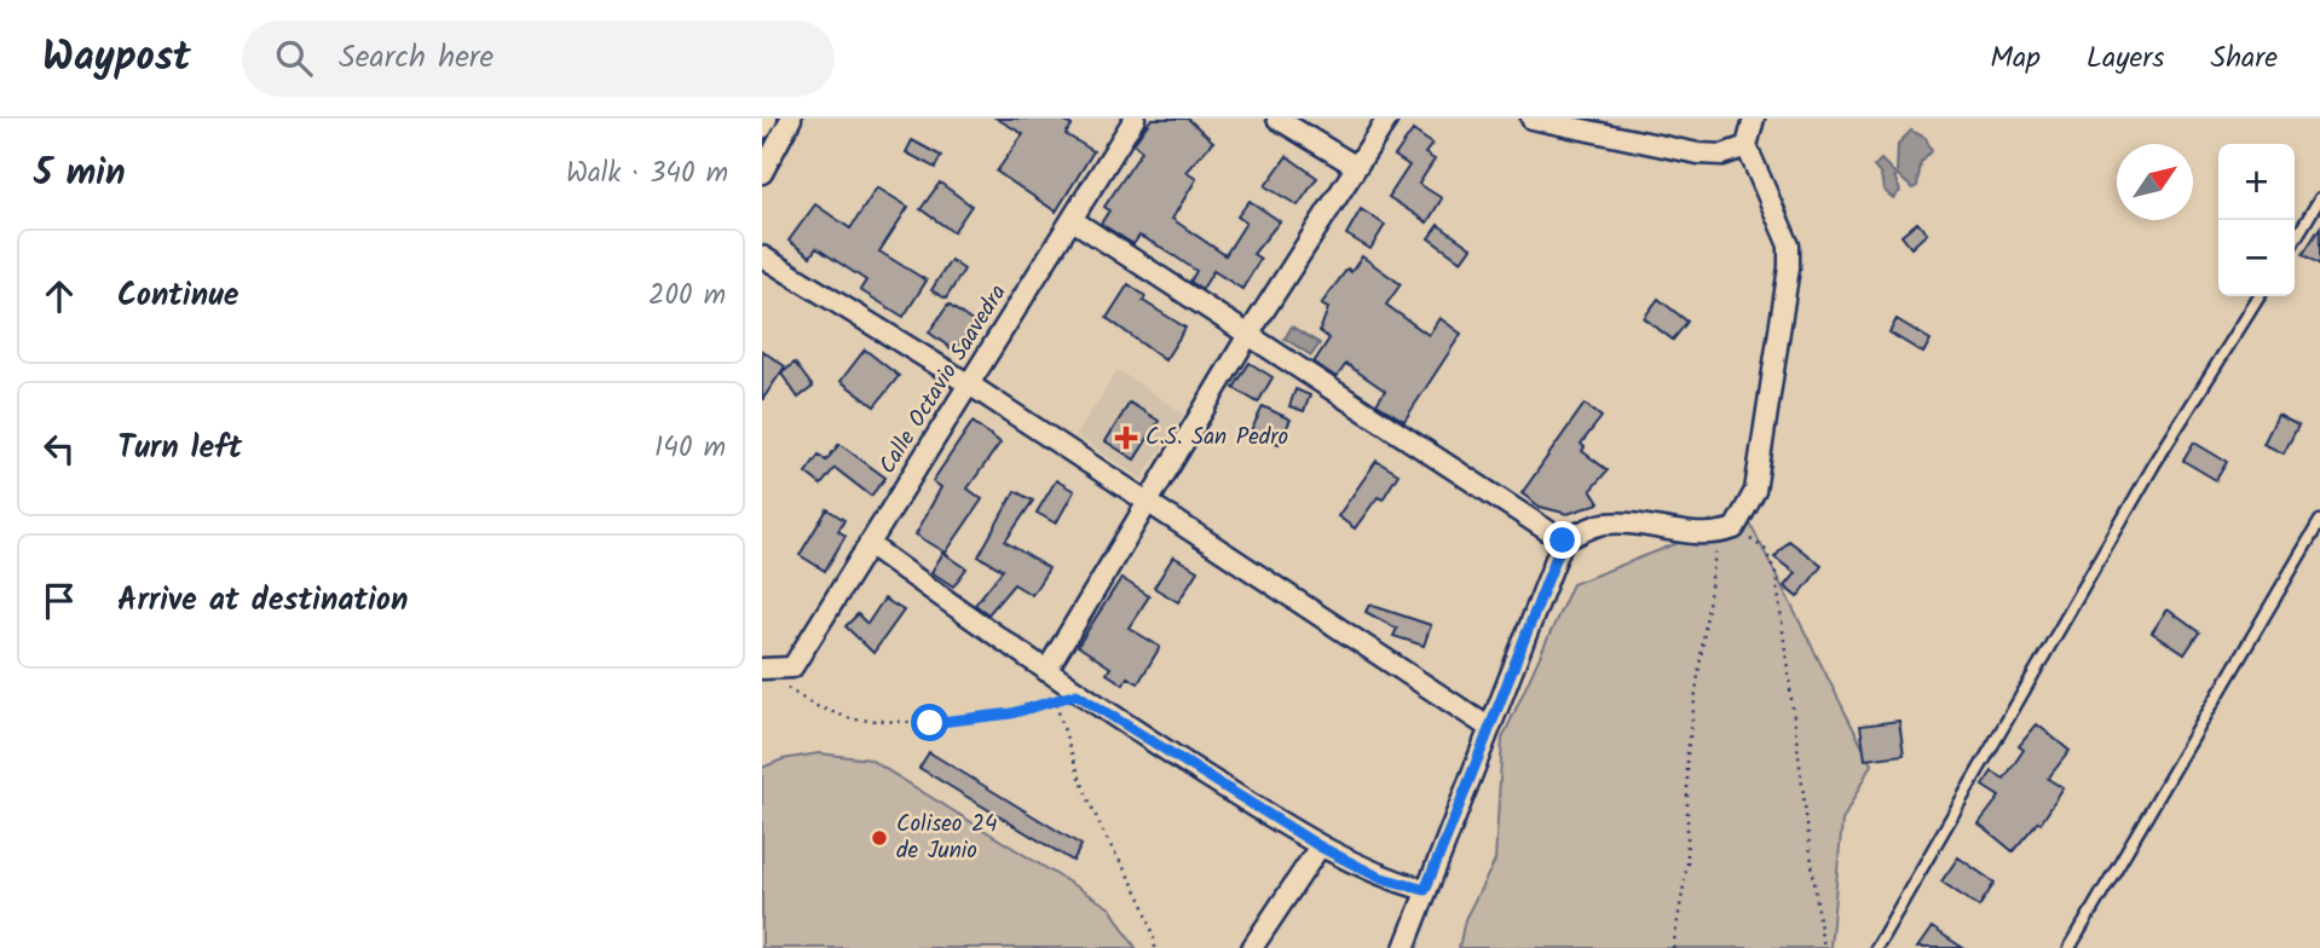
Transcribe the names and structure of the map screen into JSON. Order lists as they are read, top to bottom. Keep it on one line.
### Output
{"streets":{"street":["Calle Octavio Saavedra"]},"places":{"health":["C.S. San Pedro"],"other":["Coliseo 24 de Junio"]},"north":"top right","page":{"header":"Waypost","search":"Search here","nav":["Map","Layers","Share"],"heading":["5 min","Walk · 340 m"],"map_buttons":["+","−"],"list":[["Continue","200 m"],["Turn left","140 m"],"Arrive at destination"]}}
